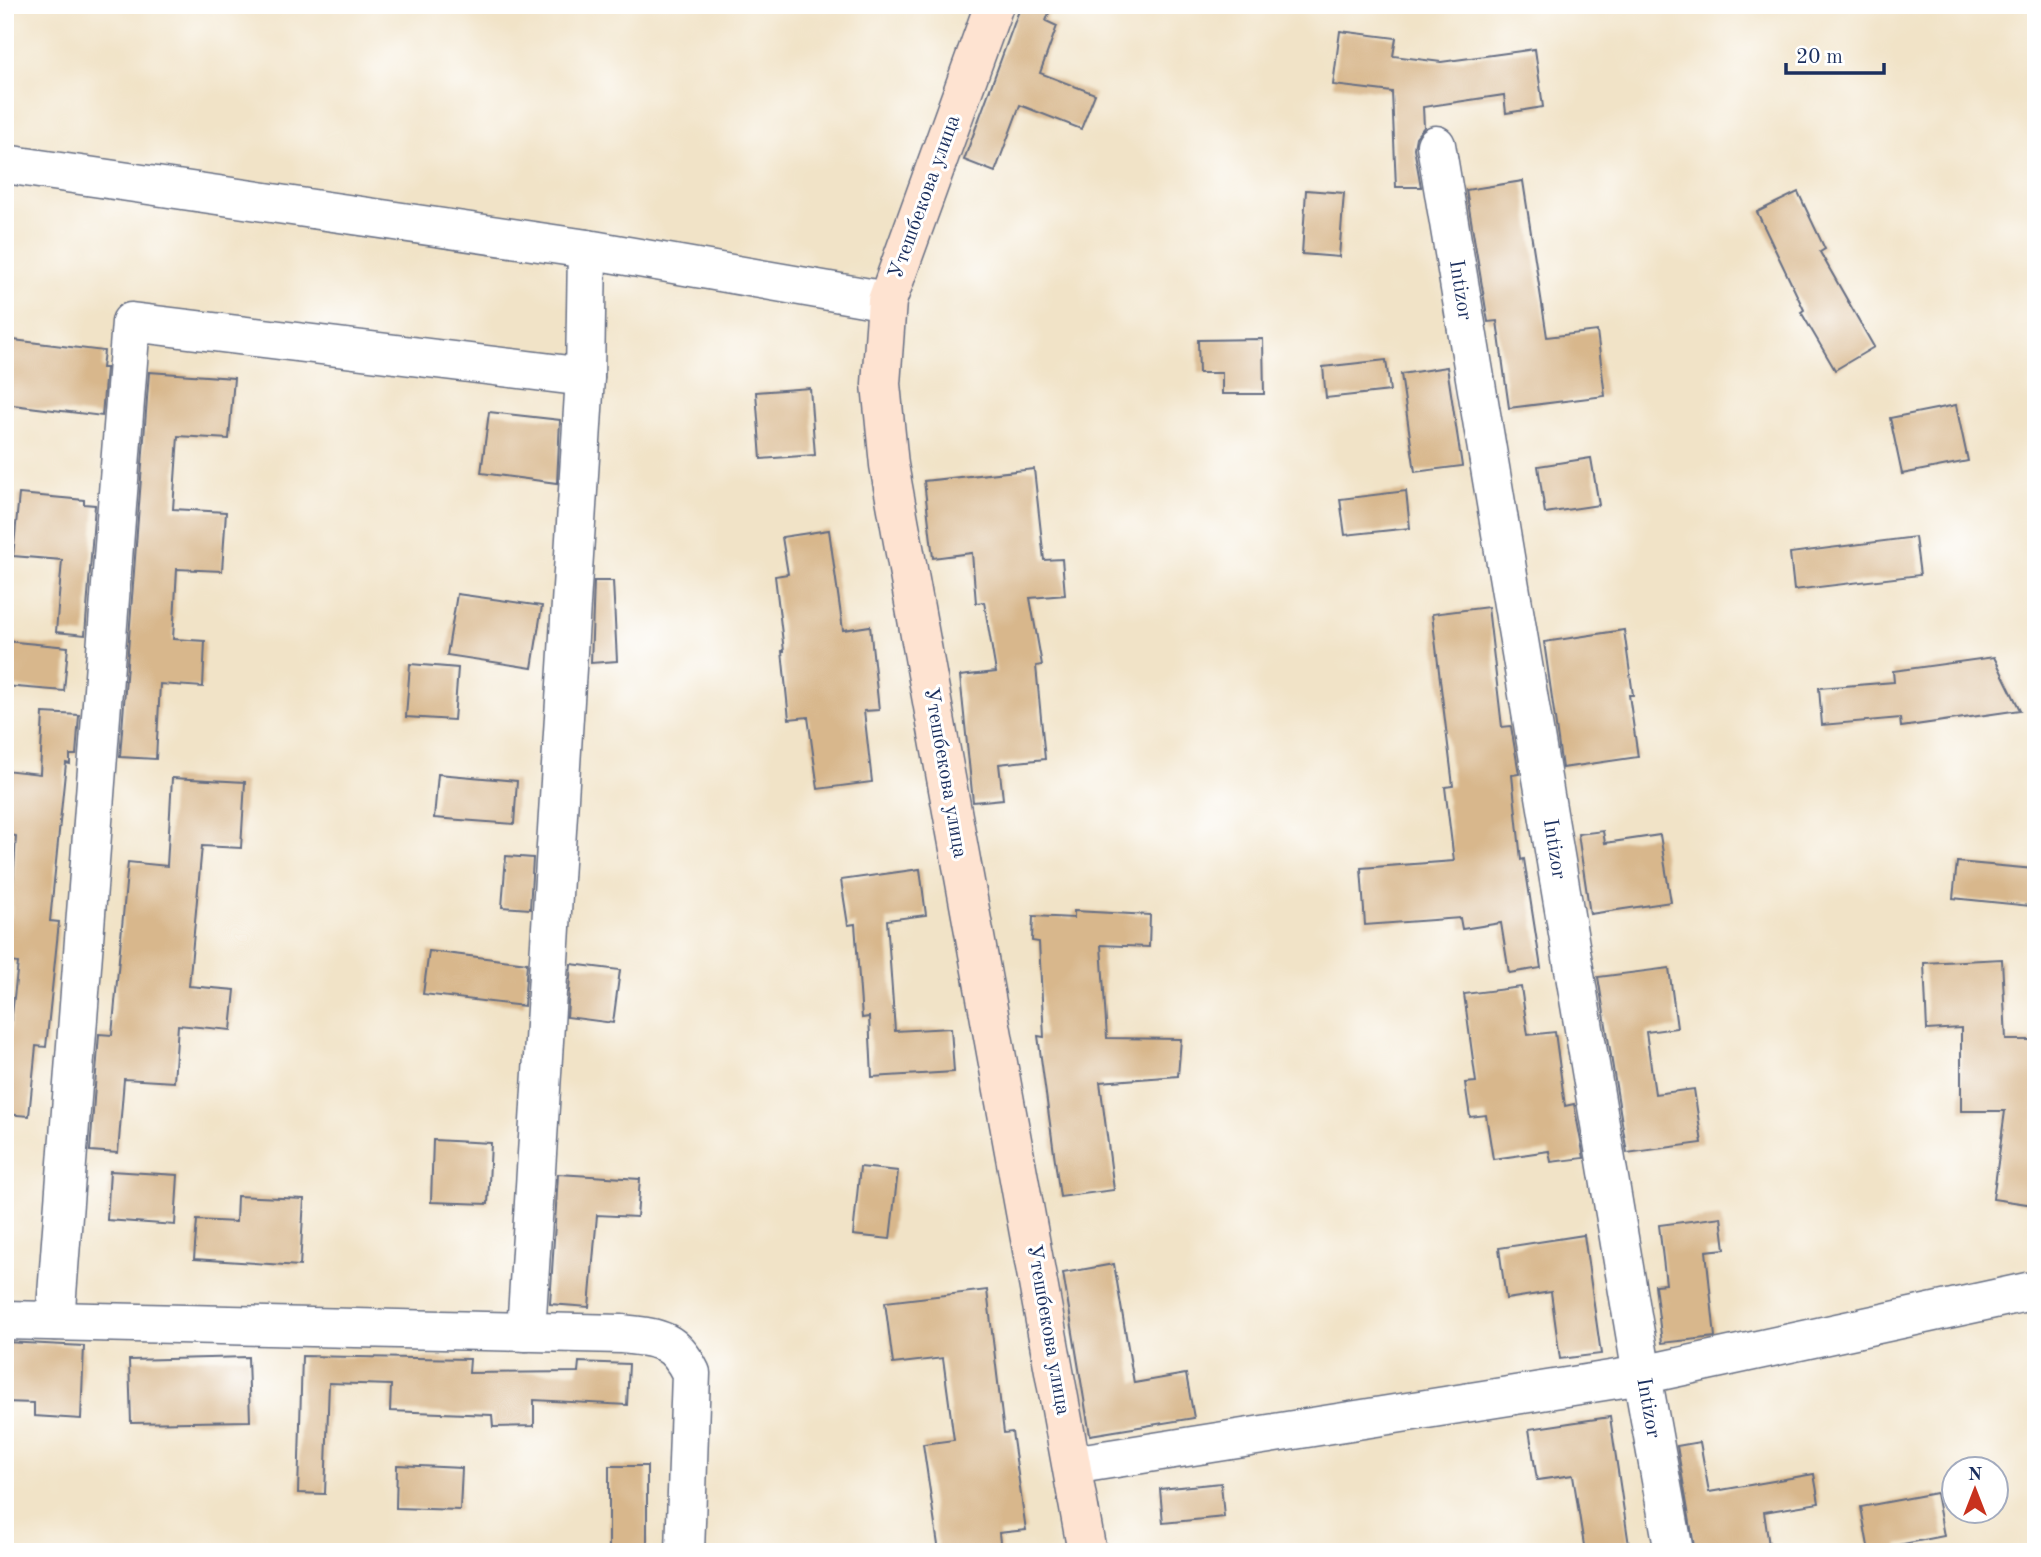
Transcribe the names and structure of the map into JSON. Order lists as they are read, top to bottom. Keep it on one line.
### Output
{"streets":{"main road":["Утешбекова улица"],"street":["Intizor"]},"scale_bar":"20 m","north":"top"}
